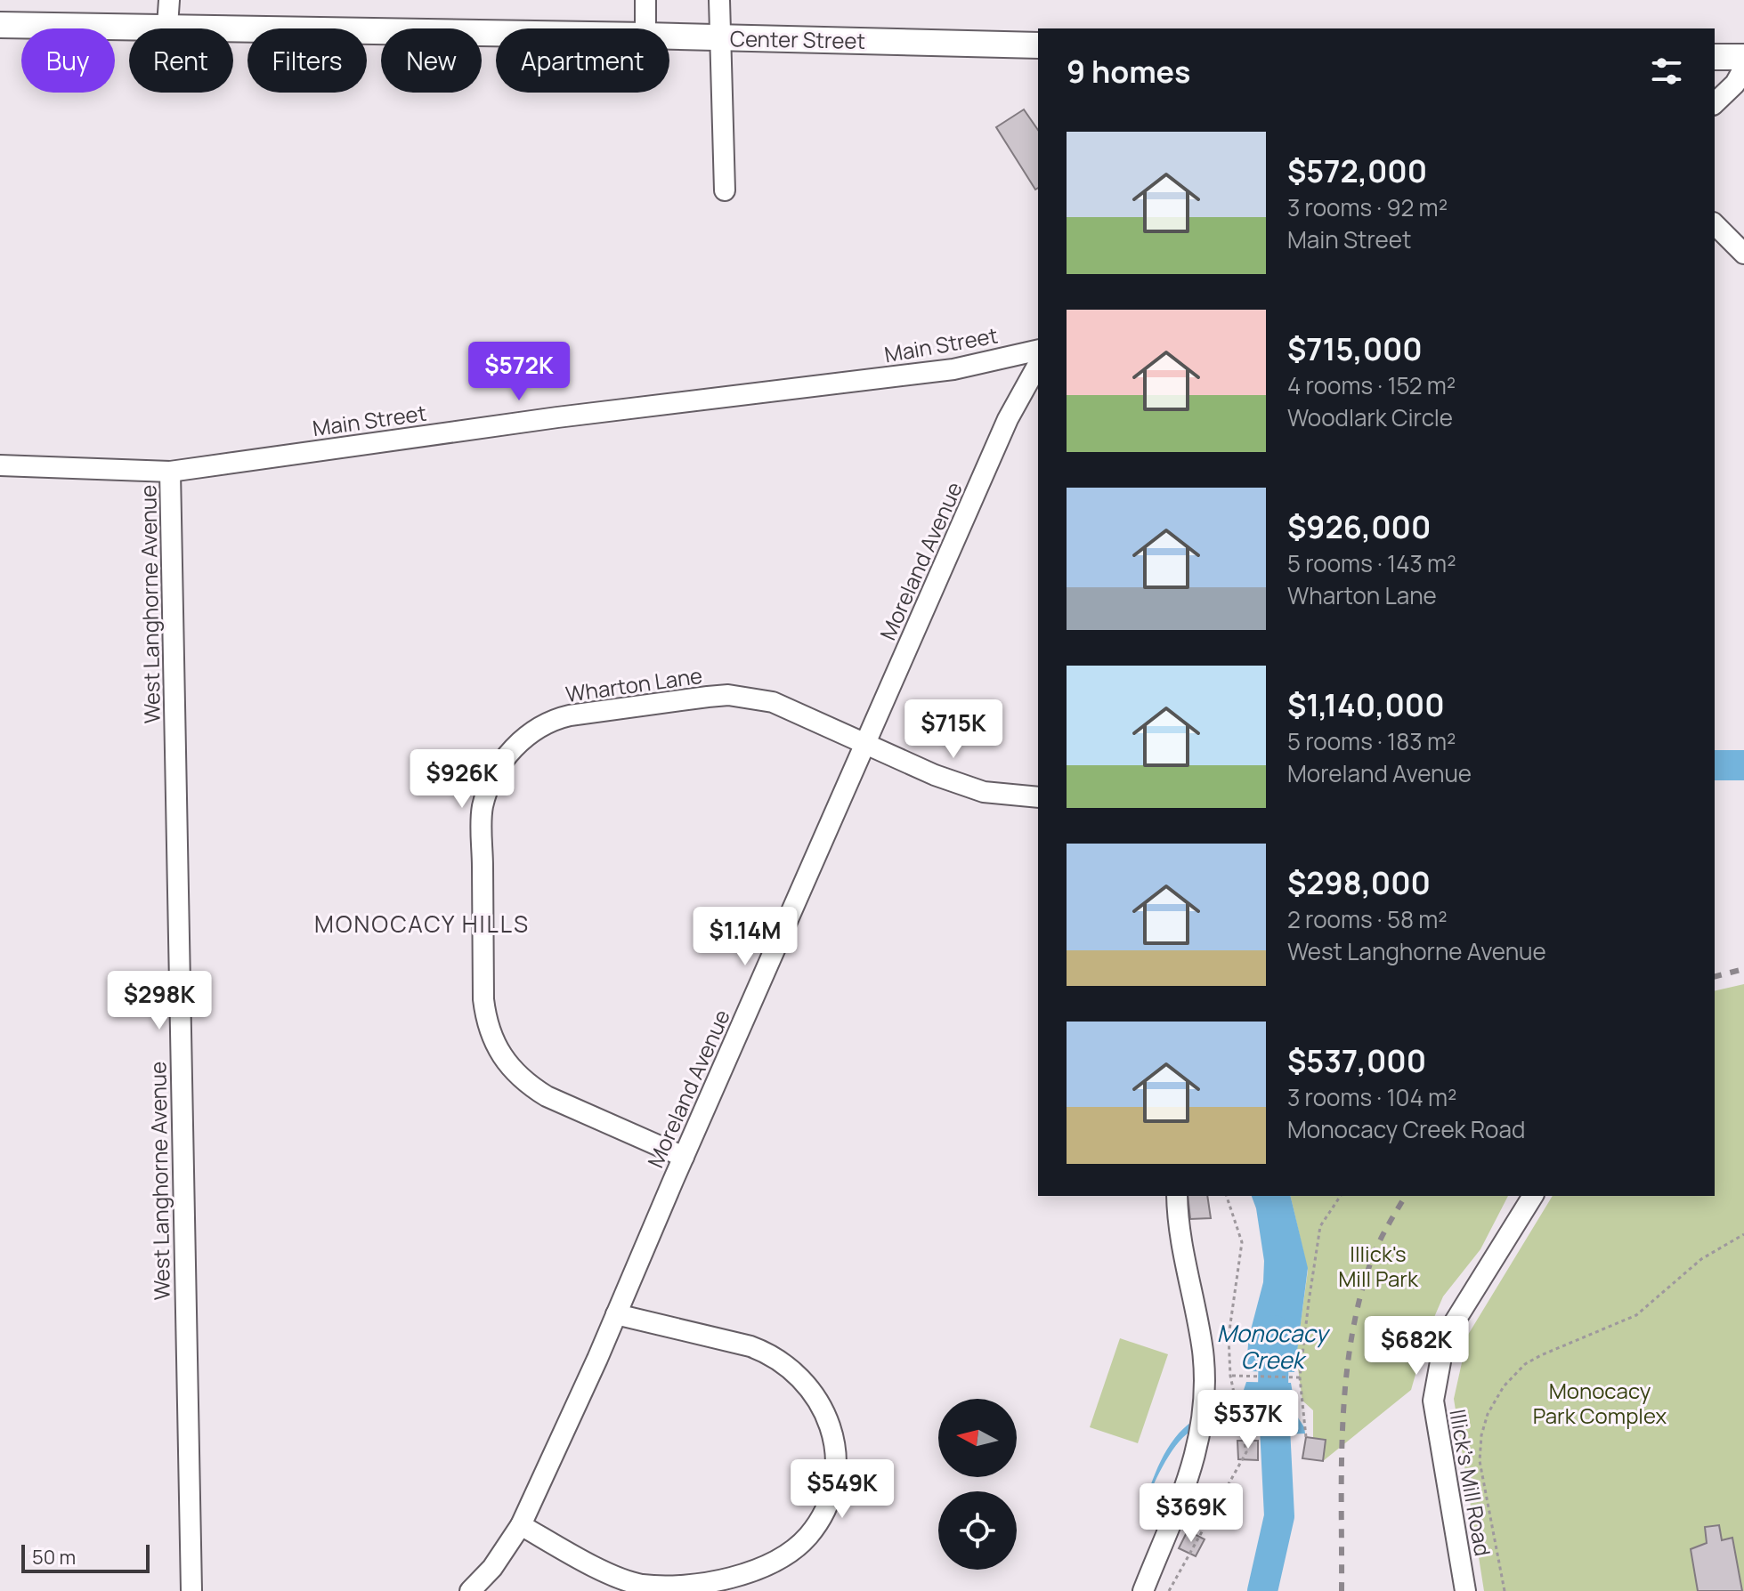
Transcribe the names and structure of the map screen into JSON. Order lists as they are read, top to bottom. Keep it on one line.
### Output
{"streets":{"main road":["Center Street"],"street":["Main Street","Moreland Avenue","West Langhorne Avenue","Wharton Lane","Illick's Mill Road"]},"crossings":[["Main Street","West Langhorne Avenue"],["Moreland Avenue","Wharton Lane"]],"districts":["MONOCACY HILLS"],"water":["Monocacy Creek"],"parks":["Illick's Mill Park","Monocacy Park Complex"],"scale_bar":"50 m","north":"left","page":{"chip":["Buy","Rent","Filters","New","Apartment"],"heading":"9 homes","list":[{"name":"$572,000","note":"3 rooms · 92 m² · Main Street"},{"name":"$715,000","note":"4 rooms · 152 m² · Woodlark Circle"},{"name":"$926,000","note":"5 rooms · 143 m² · Wharton Lane"},{"name":"$1,140,000","note":"5 rooms · 183 m² · Moreland Avenue"},{"name":"$298,000","note":"2 rooms · 58 m² · West Langhorne Avenue"},{"name":"$537,000","note":"3 rooms · 104 m² · Monocacy Creek Road"}],"price":["$572K","$715K","$926K","$1.14M","$298K","$682K","$537K","$549K","$369K"],"scale":"50 m"}}
